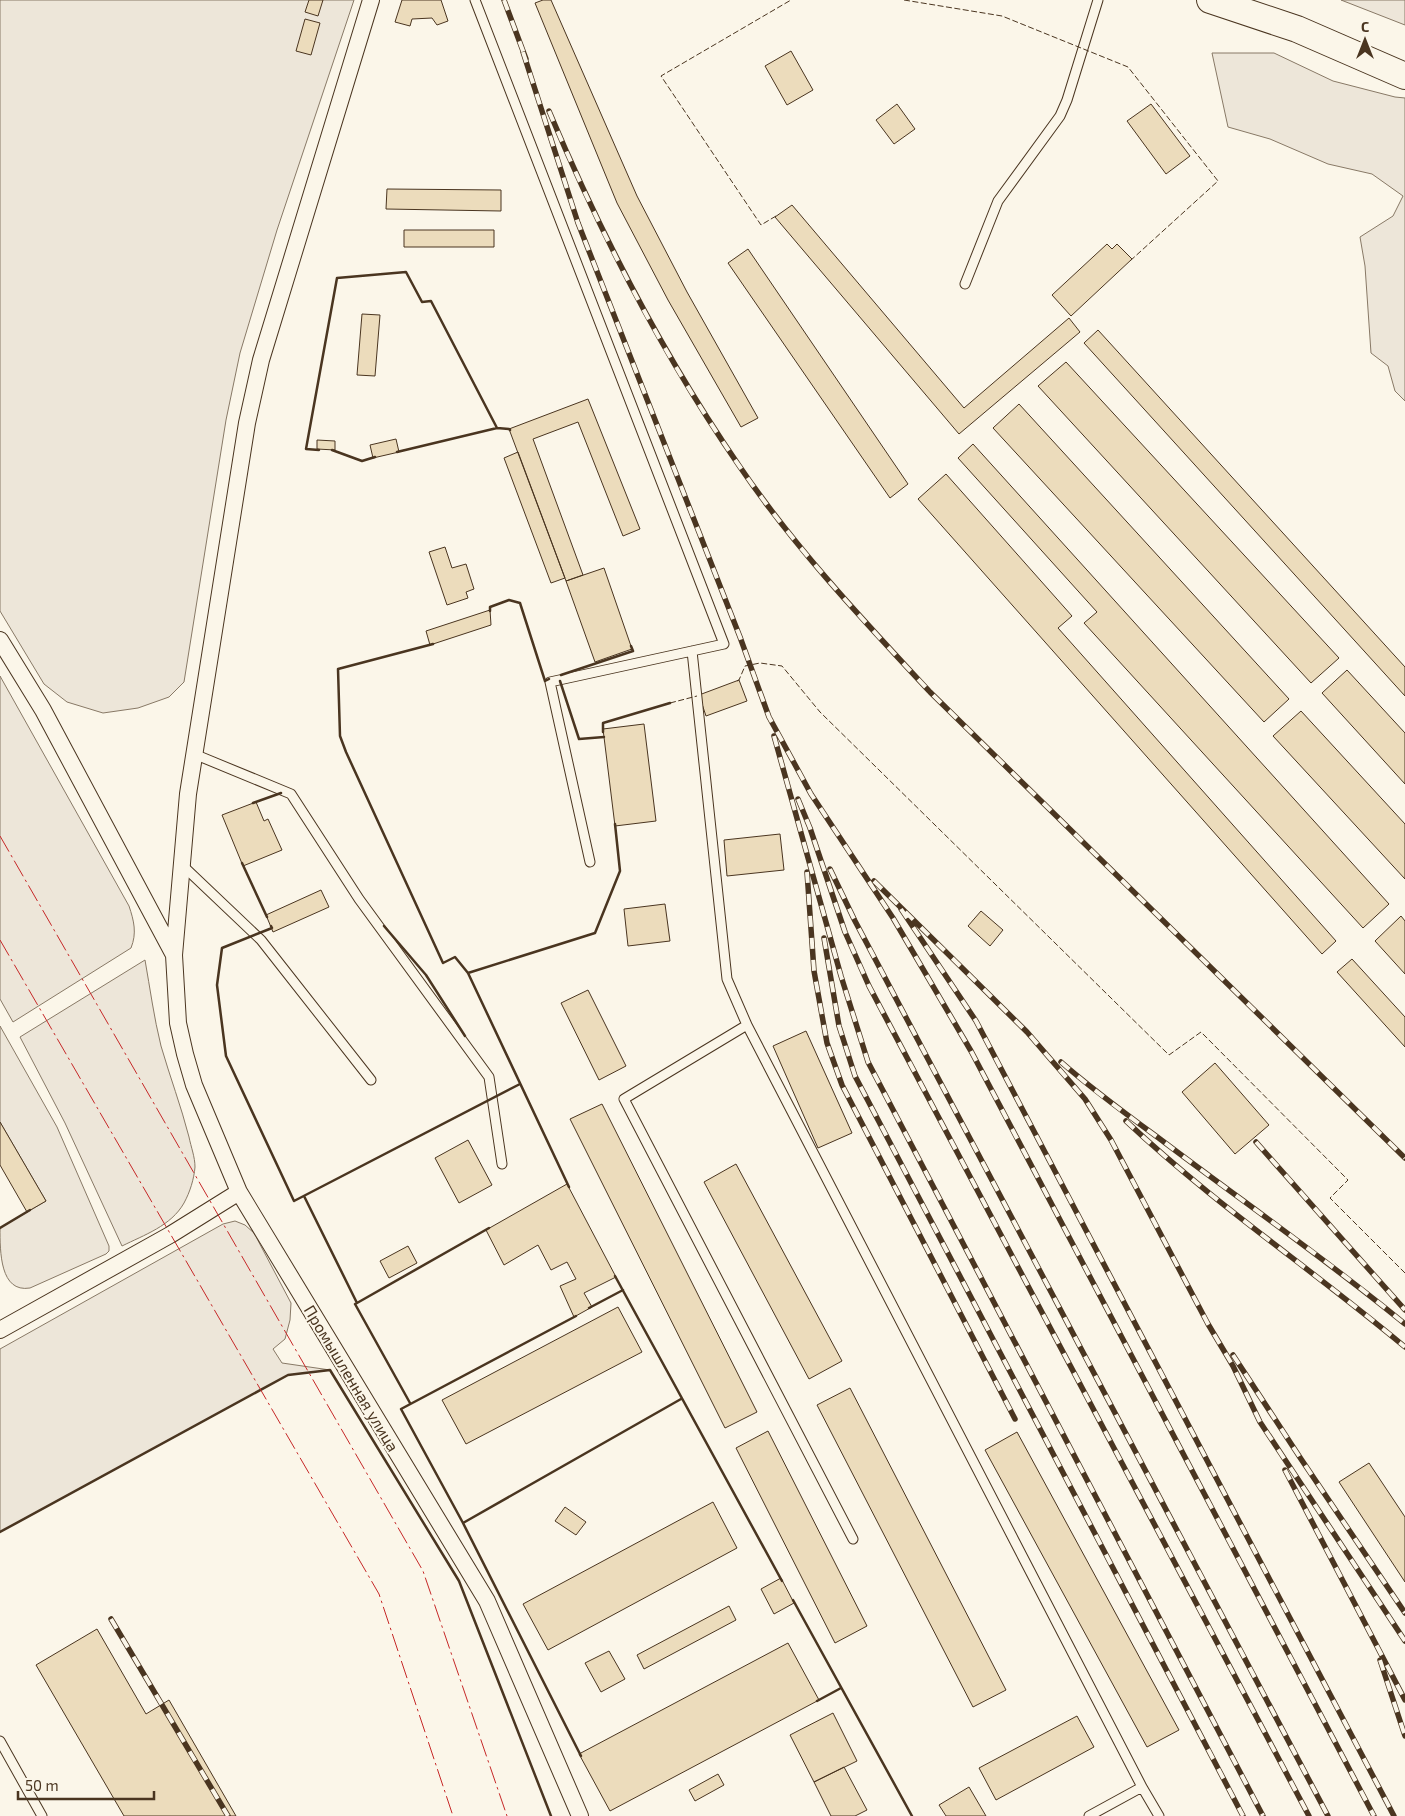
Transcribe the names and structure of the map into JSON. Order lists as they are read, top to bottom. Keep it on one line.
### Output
{"streets":{"street":["Промышленная улица"]},"scale_bar":"50 m","north":"top"}
